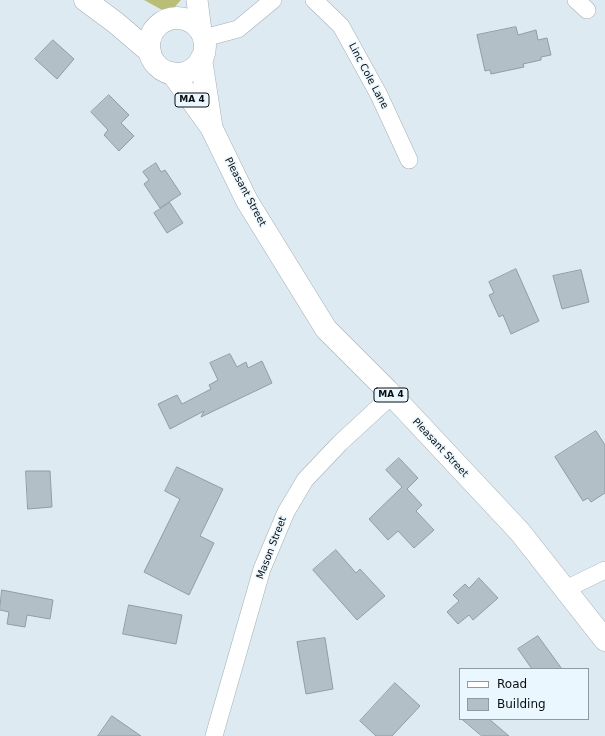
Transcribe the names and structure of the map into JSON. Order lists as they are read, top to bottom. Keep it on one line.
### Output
{"streets":{"main road":["MA 4","Pleasant Street"],"street":["Linc Cole Lane","Mason Street"]},"crossings":[["Pleasant Street","Mason Street"]],"legend":["Road","Building"]}
